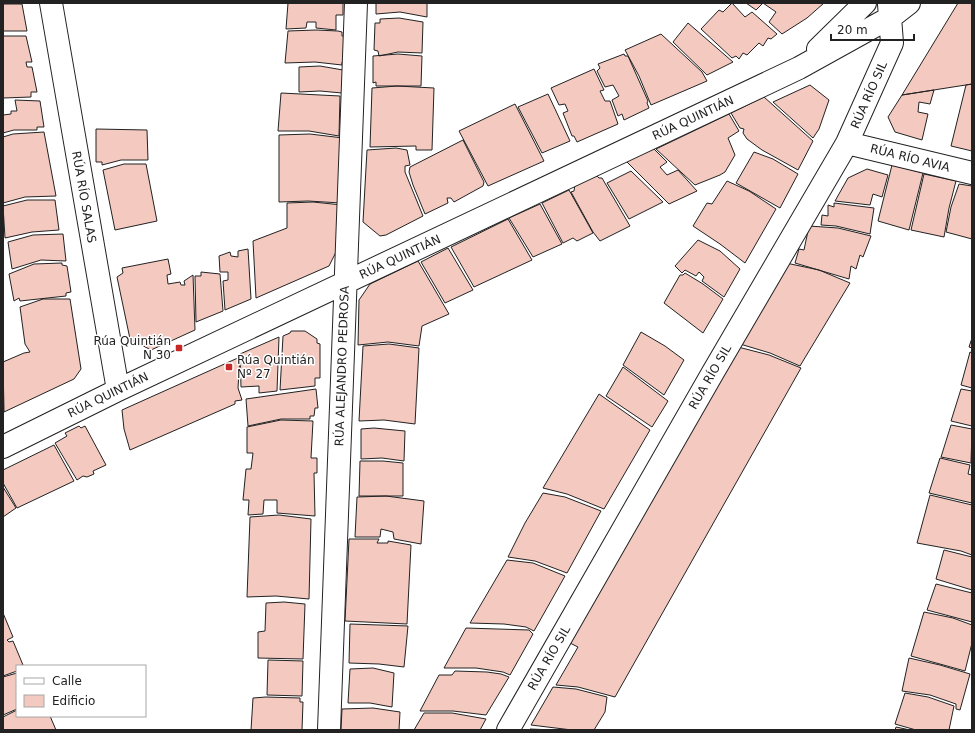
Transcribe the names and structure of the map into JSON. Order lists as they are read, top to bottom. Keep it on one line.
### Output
{"streets":{"street":["RÚA RÍO SIL","RÚA QUINTIÁN","RÚA RÍO AVIA","RÚA RÍO SALAS","RÚA ALEJANDRO PEDROSA"]},"crossings":[["RÚA RÍO SIL","RÚA QUINTIÁN"],["RÚA RÍO SIL","RÚA RÍO AVIA"],["RÚA QUINTIÁN","RÚA RÍO SALAS"],["RÚA QUINTIÁN","RÚA ALEJANDRO PEDROSA"]],"places":{"transit":["Rúa Quintián N 30","Rúa Quintián Nº 27"]},"legend":["Calle","Edificio"],"scale_bar":"20 m"}
